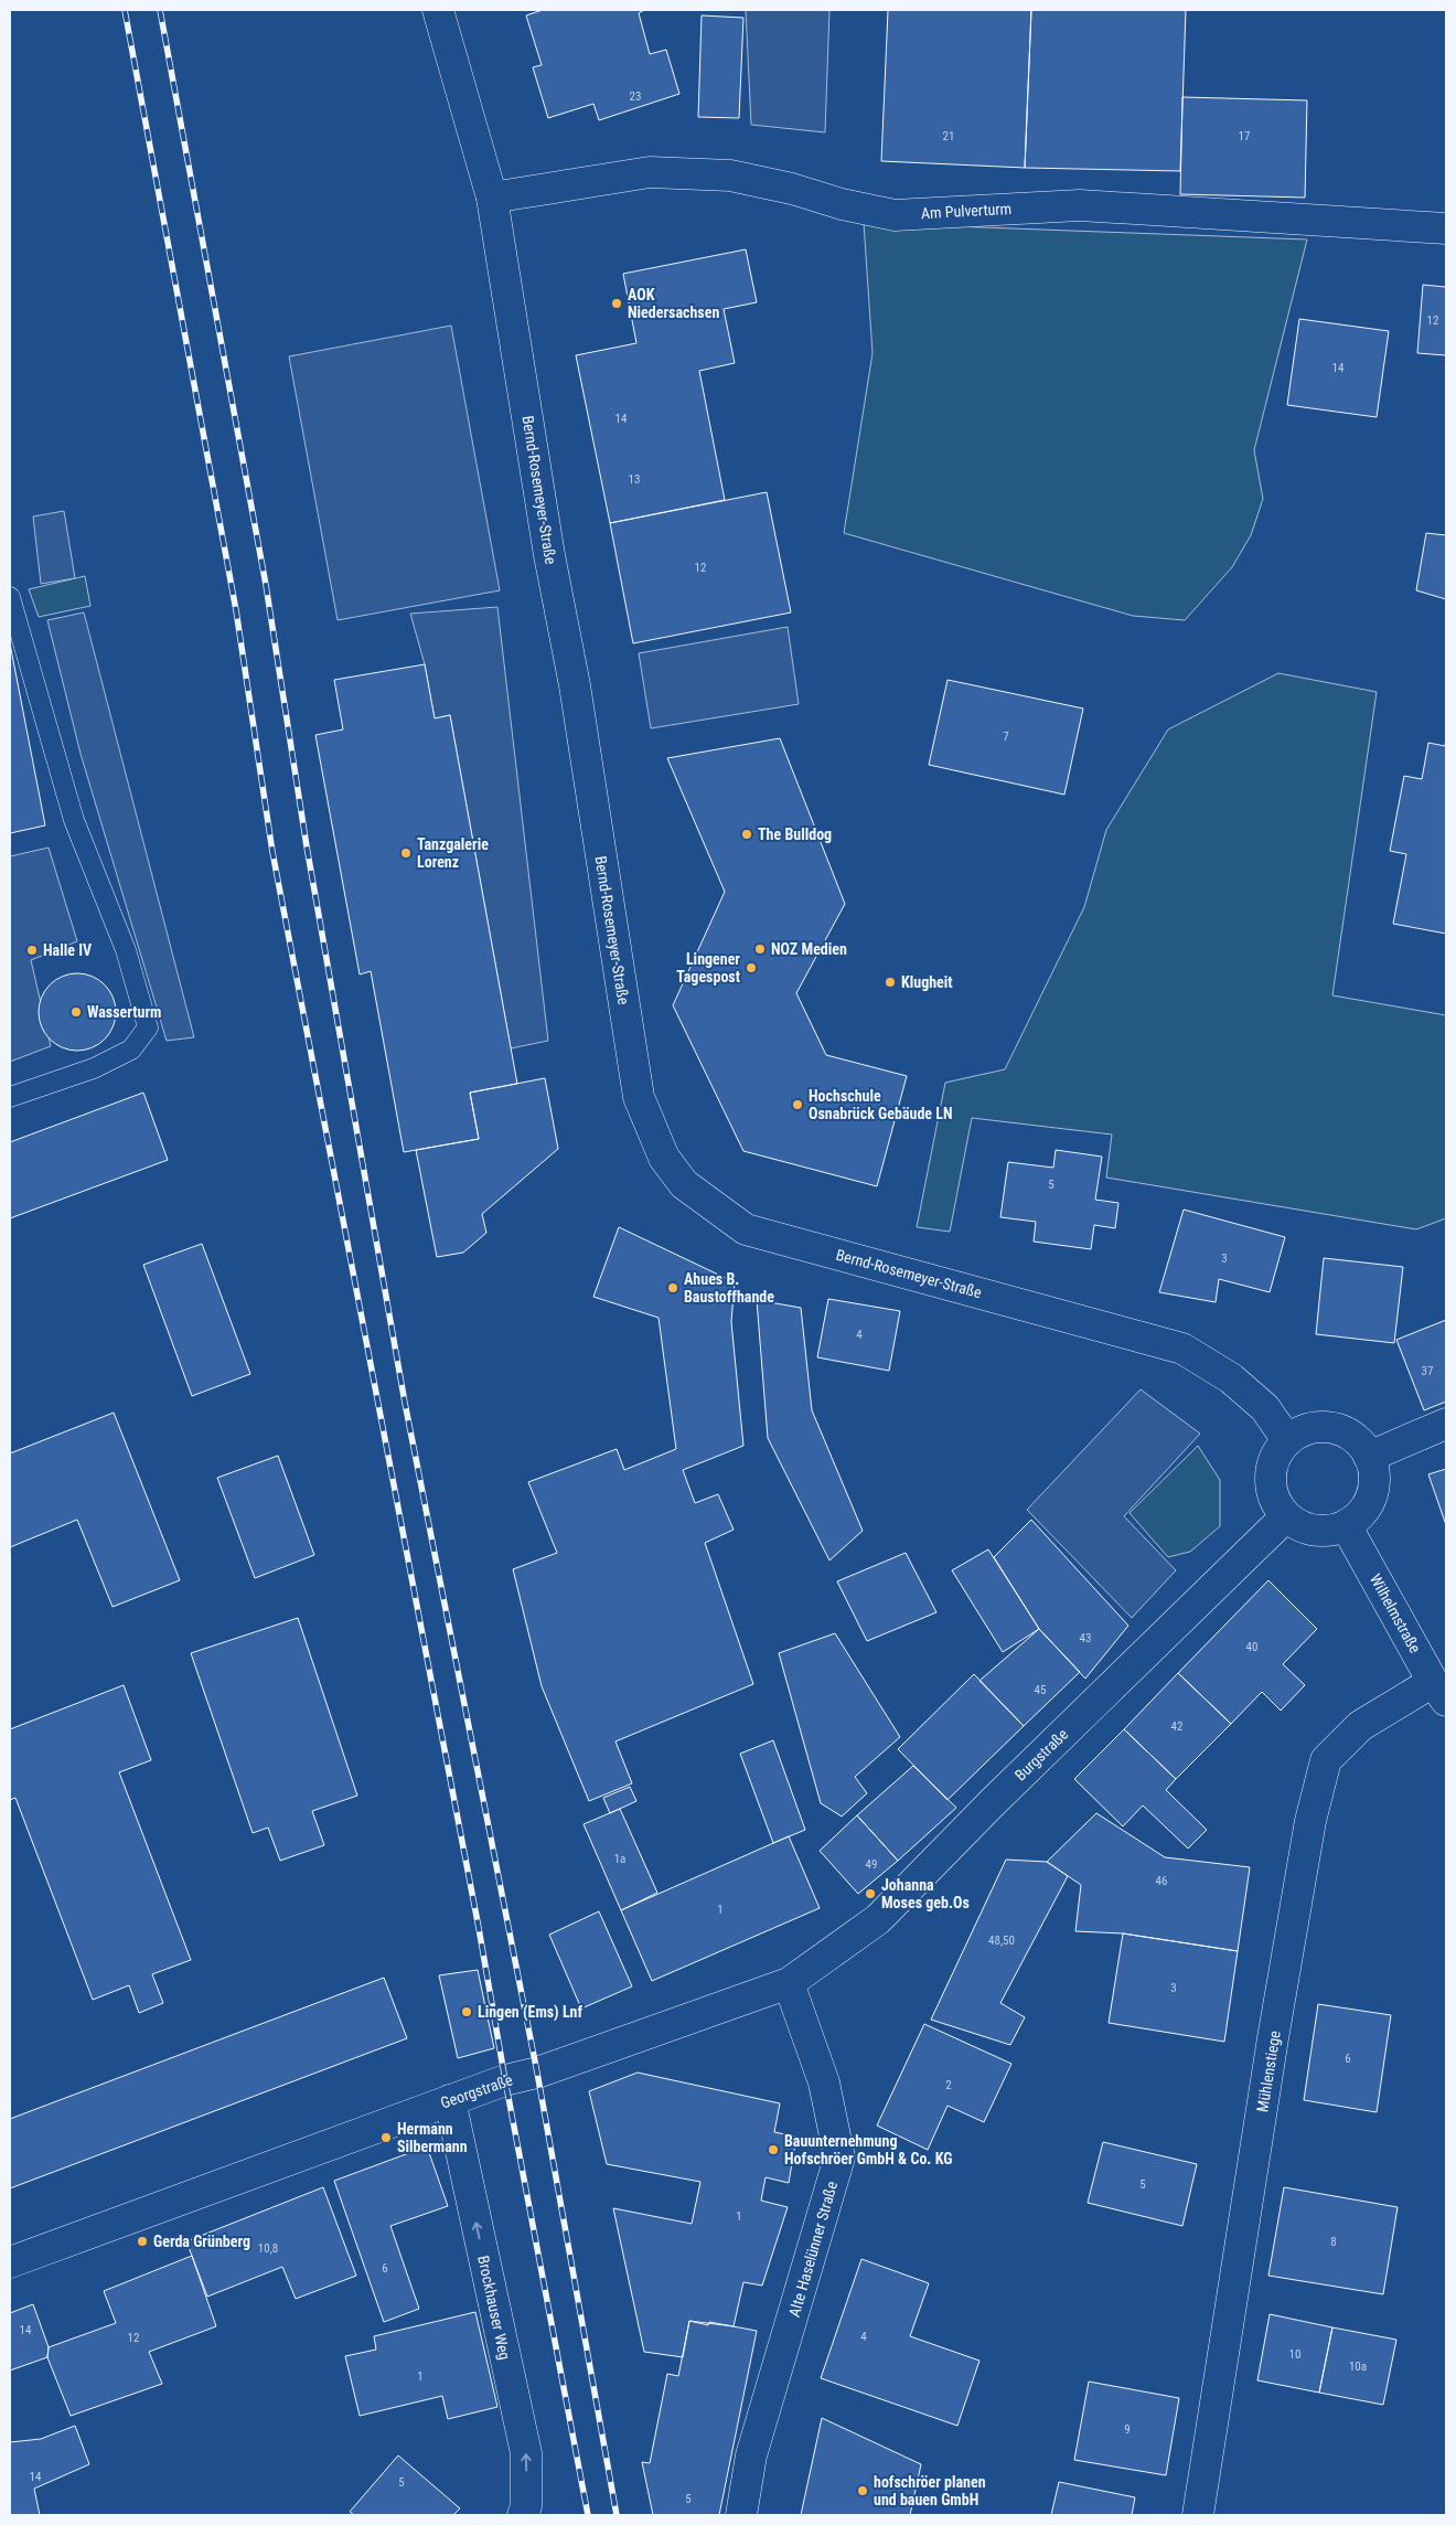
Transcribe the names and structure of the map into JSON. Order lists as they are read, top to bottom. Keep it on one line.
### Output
{"streets":{"street":["Am Pulverturm","Bernd-Rosemeyer-Straße","Wilhelmstraße","Burgstraße","Mühlenstiege","Georgstraße","Alte Haselünner Straße","Brockhauser Weg"]},"crossings":[["Am Pulverturm","Bernd-Rosemeyer-Straße"],["Bernd-Rosemeyer-Straße","Wilhelmstraße"],["Bernd-Rosemeyer-Straße","Burgstraße"],["Wilhelmstraße","Burgstraße"],["Wilhelmstraße","Mühlenstiege"],["Burgstraße","Georgstraße"],["Burgstraße","Alte Haselünner Straße"],["Georgstraße","Alte Haselünner Straße"],["Georgstraße","Brockhauser Weg"]],"one_way":["Brockhauser Weg"],"places":["AOK Niedersachsen","The Bulldog","Tanzgalerie Lorenz","NOZ Medien","Halle IV","Lingener Tagespost","Klugheit","Wasserturm","Hochschule Osnabrück Gebäude LN","Ahues B. Baustoffhande","Johanna Moses geb.Os","Lingen (Ems) Lnf","Hermann Silbermann","Bauunternehmung Hofschröer GmbH & Co. KG","Gerda Grünberg","hofschröer planen und bauen GmbH"],"house_numbers":["23","21","17","12","14","14","13","12","7","5","3","4","37","43","40","45","42","1a","49","46","1","48,50","3","6","2","5","1","8","10,8","6","14","4","12","10","10a","1","9","14","5","5"]}
